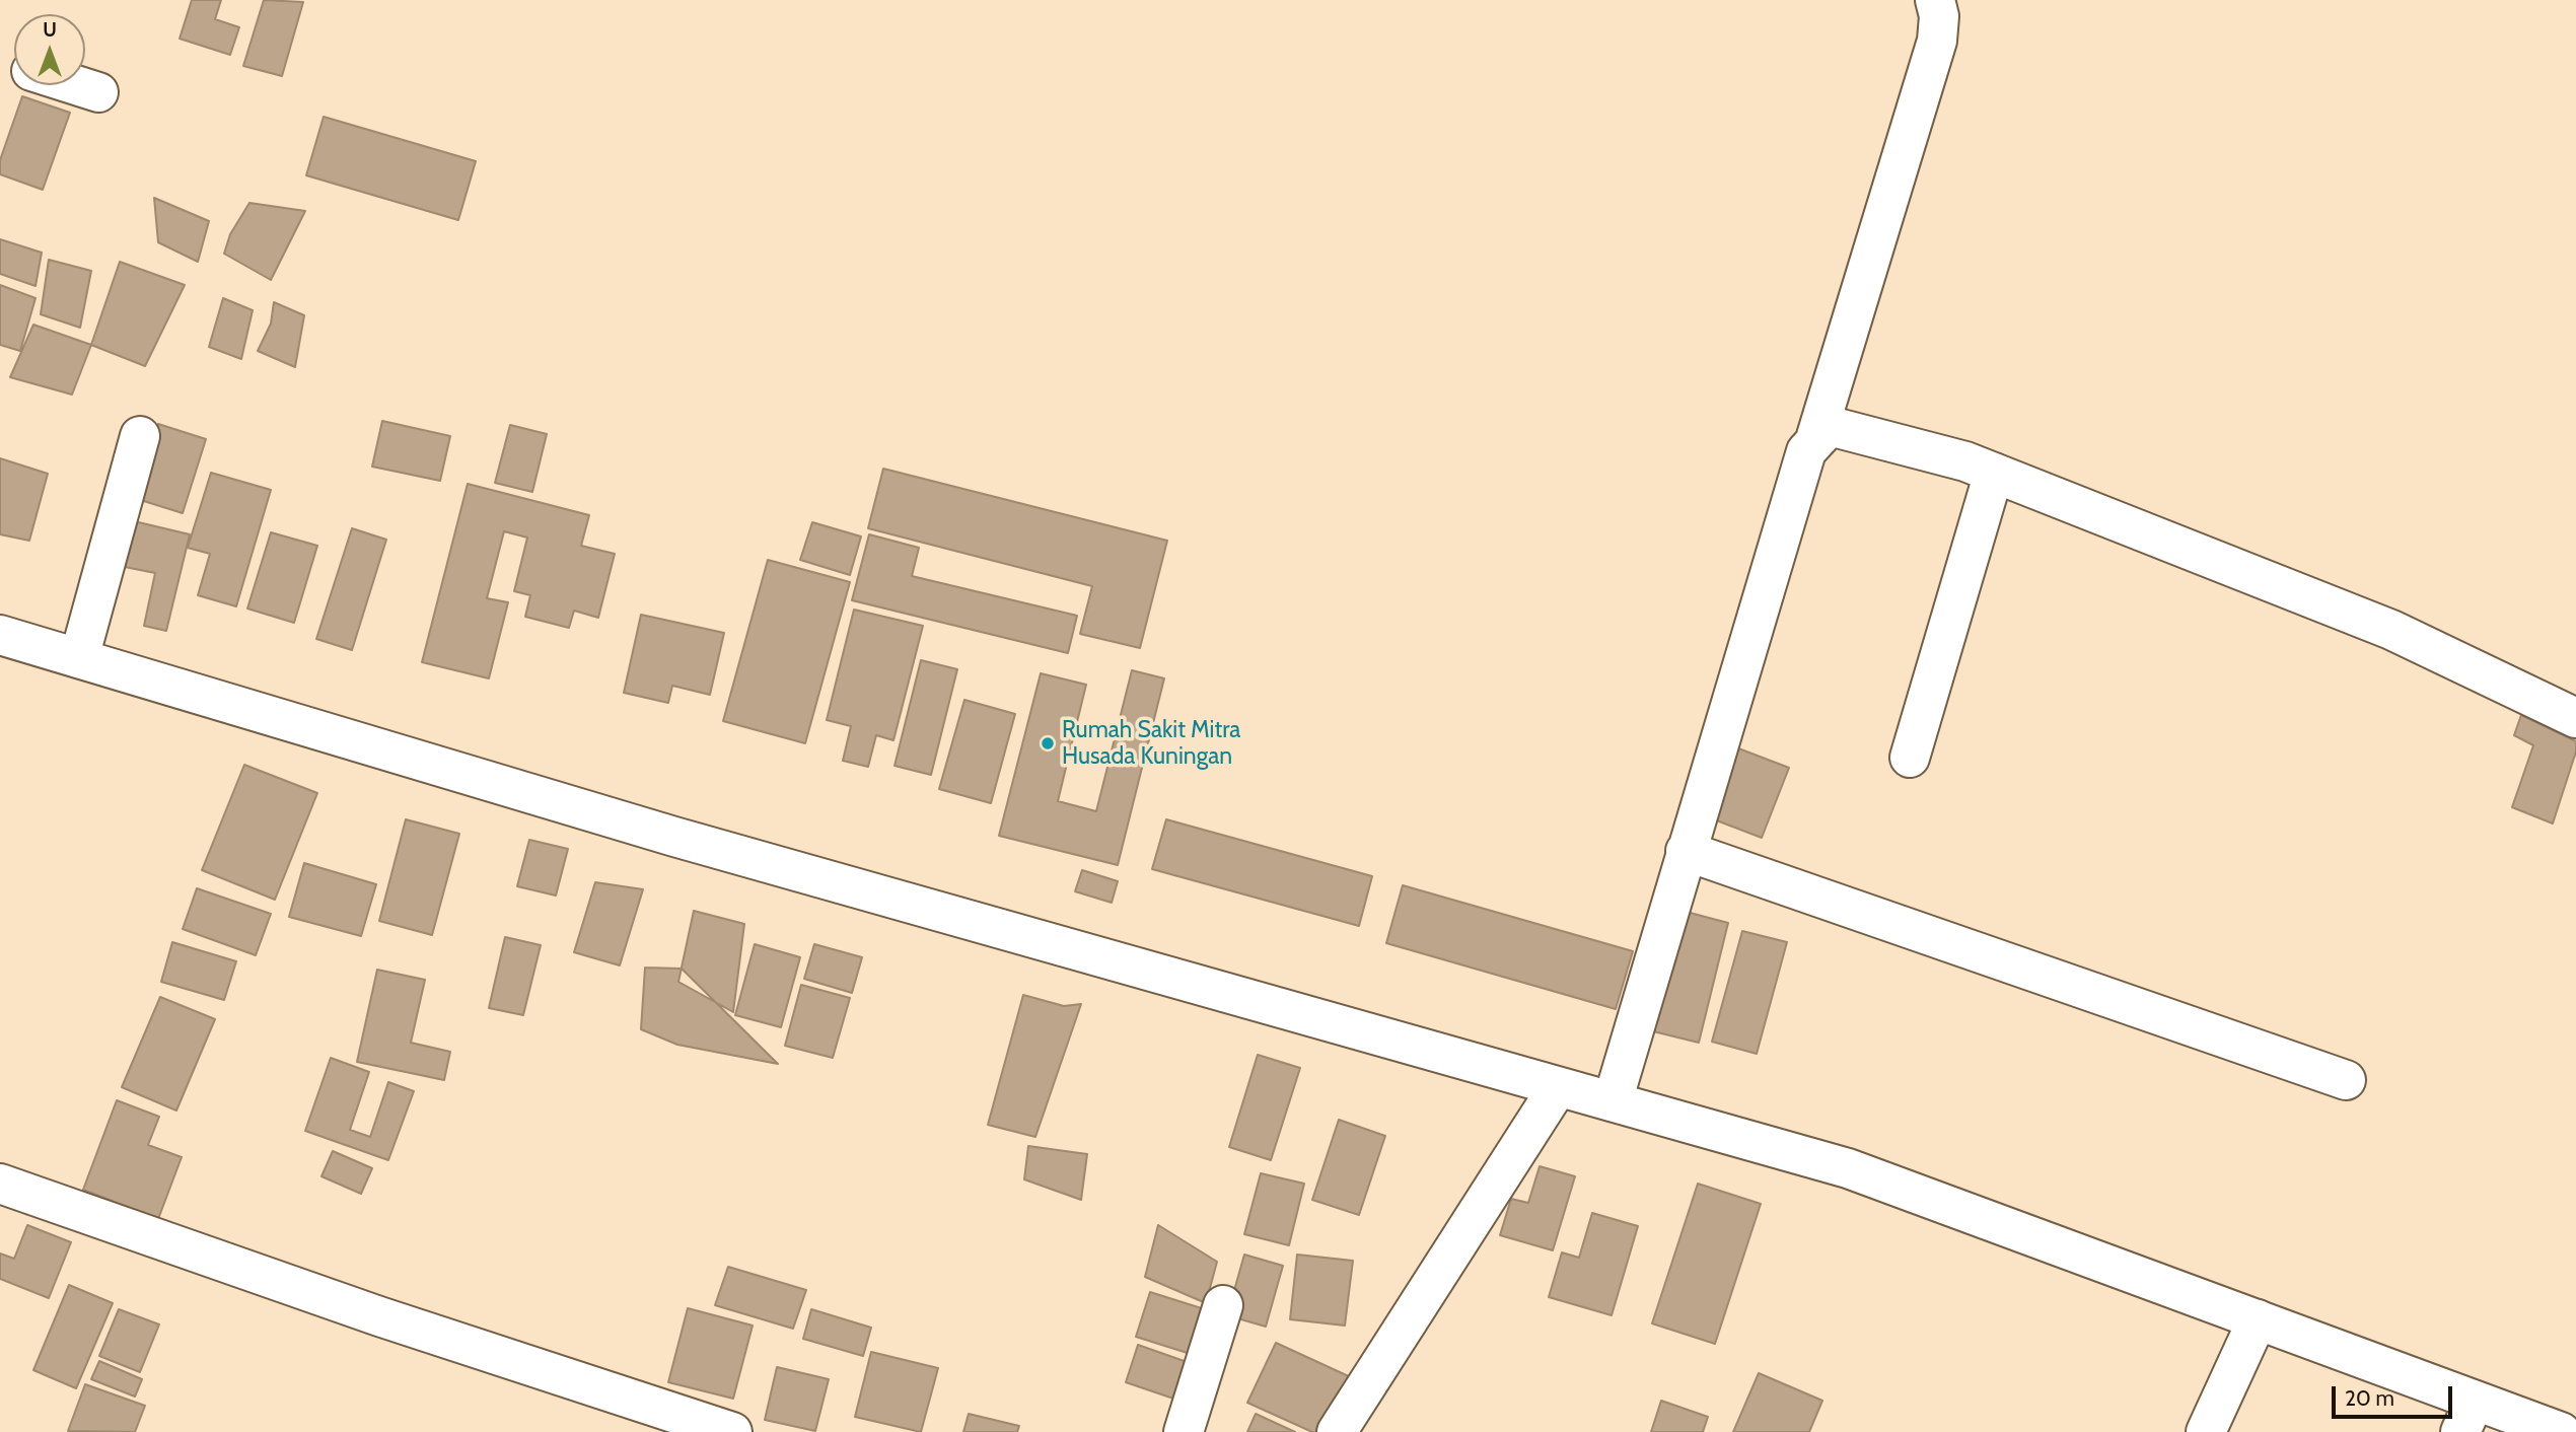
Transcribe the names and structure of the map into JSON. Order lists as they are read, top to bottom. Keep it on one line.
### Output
{"places":["Rumah Sakit Mitra Husada Kuningan"],"scale_bar":"20 m","north":"top"}
